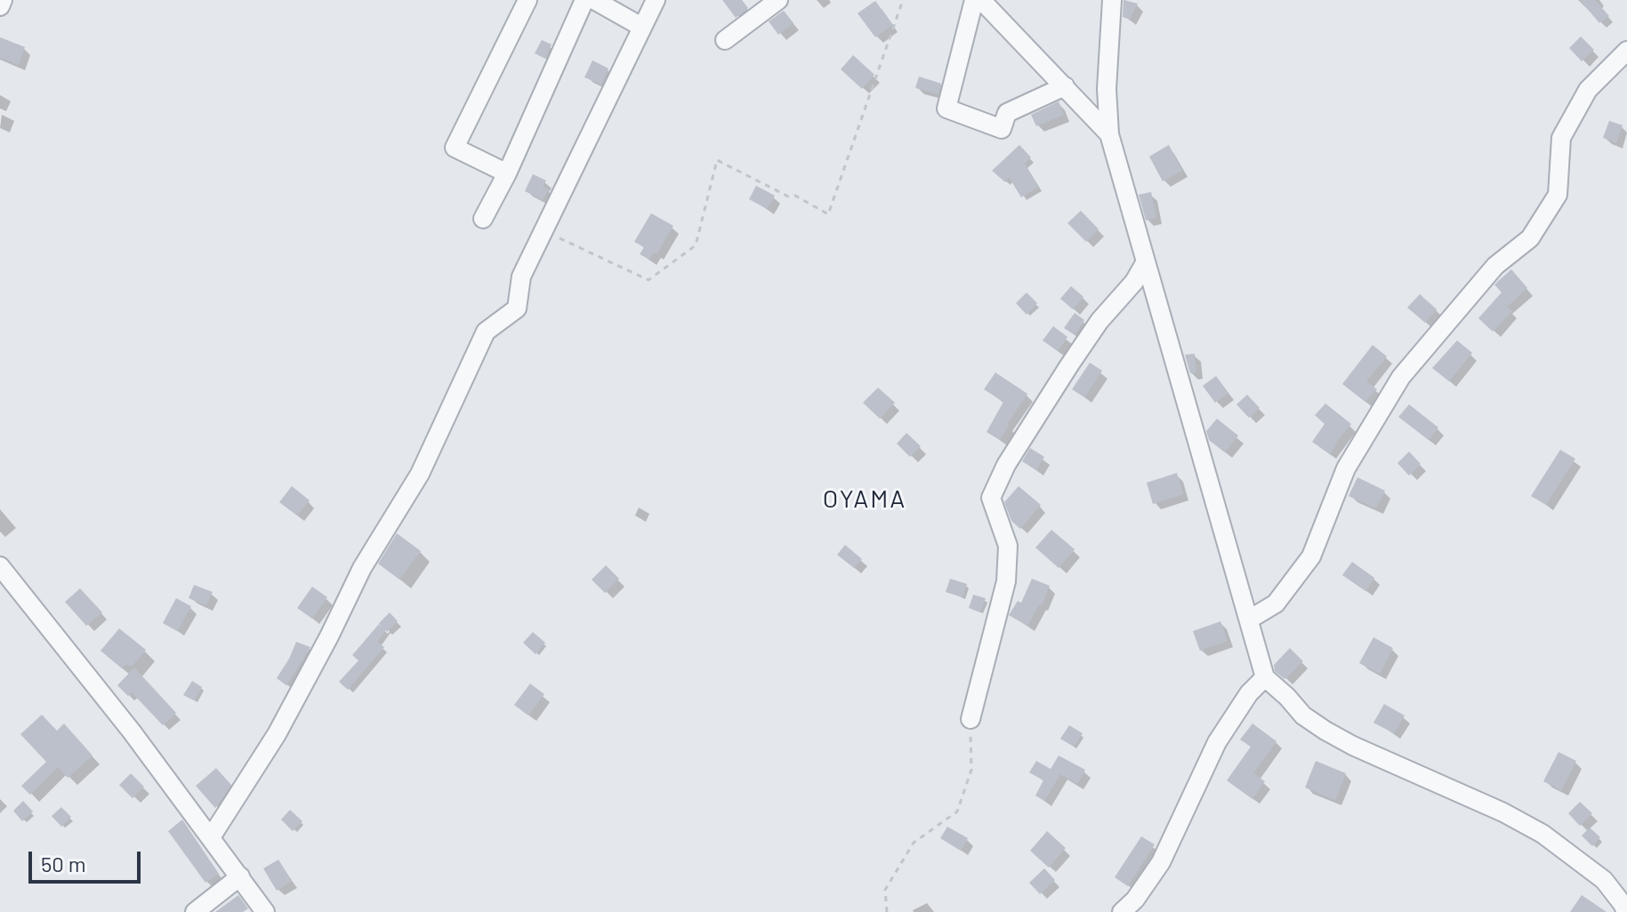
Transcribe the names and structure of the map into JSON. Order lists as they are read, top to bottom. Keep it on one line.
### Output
{"districts":["OYAMA"],"scale_bar":"50 m"}
